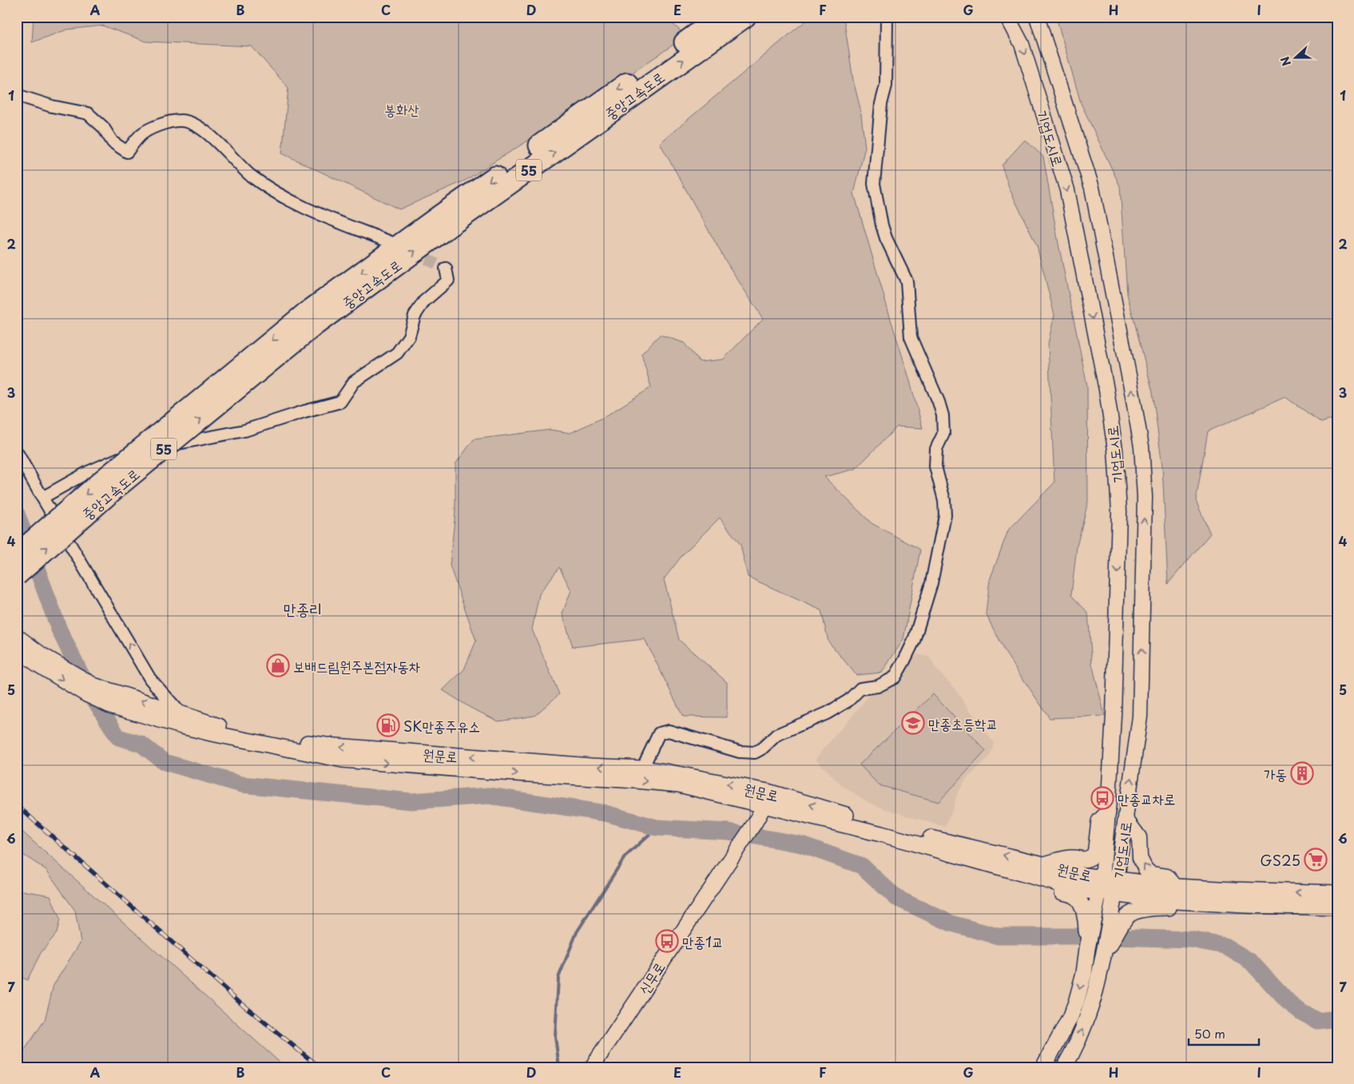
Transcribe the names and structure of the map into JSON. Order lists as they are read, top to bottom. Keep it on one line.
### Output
{"streets":{"highway":["중앙고속도로","55"],"main road":["기업도시로","원문로"],"street":["신무로"]},"crossings":[["기업도시로","원문로"],["원문로","신무로"]],"districts":["만종리"],"parks":["봉화산"],"places":{"shop":["보배드림원주본점자동차"],"school or university":["만종초등학교"],"fuel station":["SK만종주유소"],"building":["가동"],"bus stop":["만종교차로","만종1교"],"supermarket":["GS25"]},"scale_bar":"50 m","north":"left","grid":{"columns":["A","B","C","D","E","F","G","H","I"],"rows":["1","2","3","4","5","6","7"]}}
